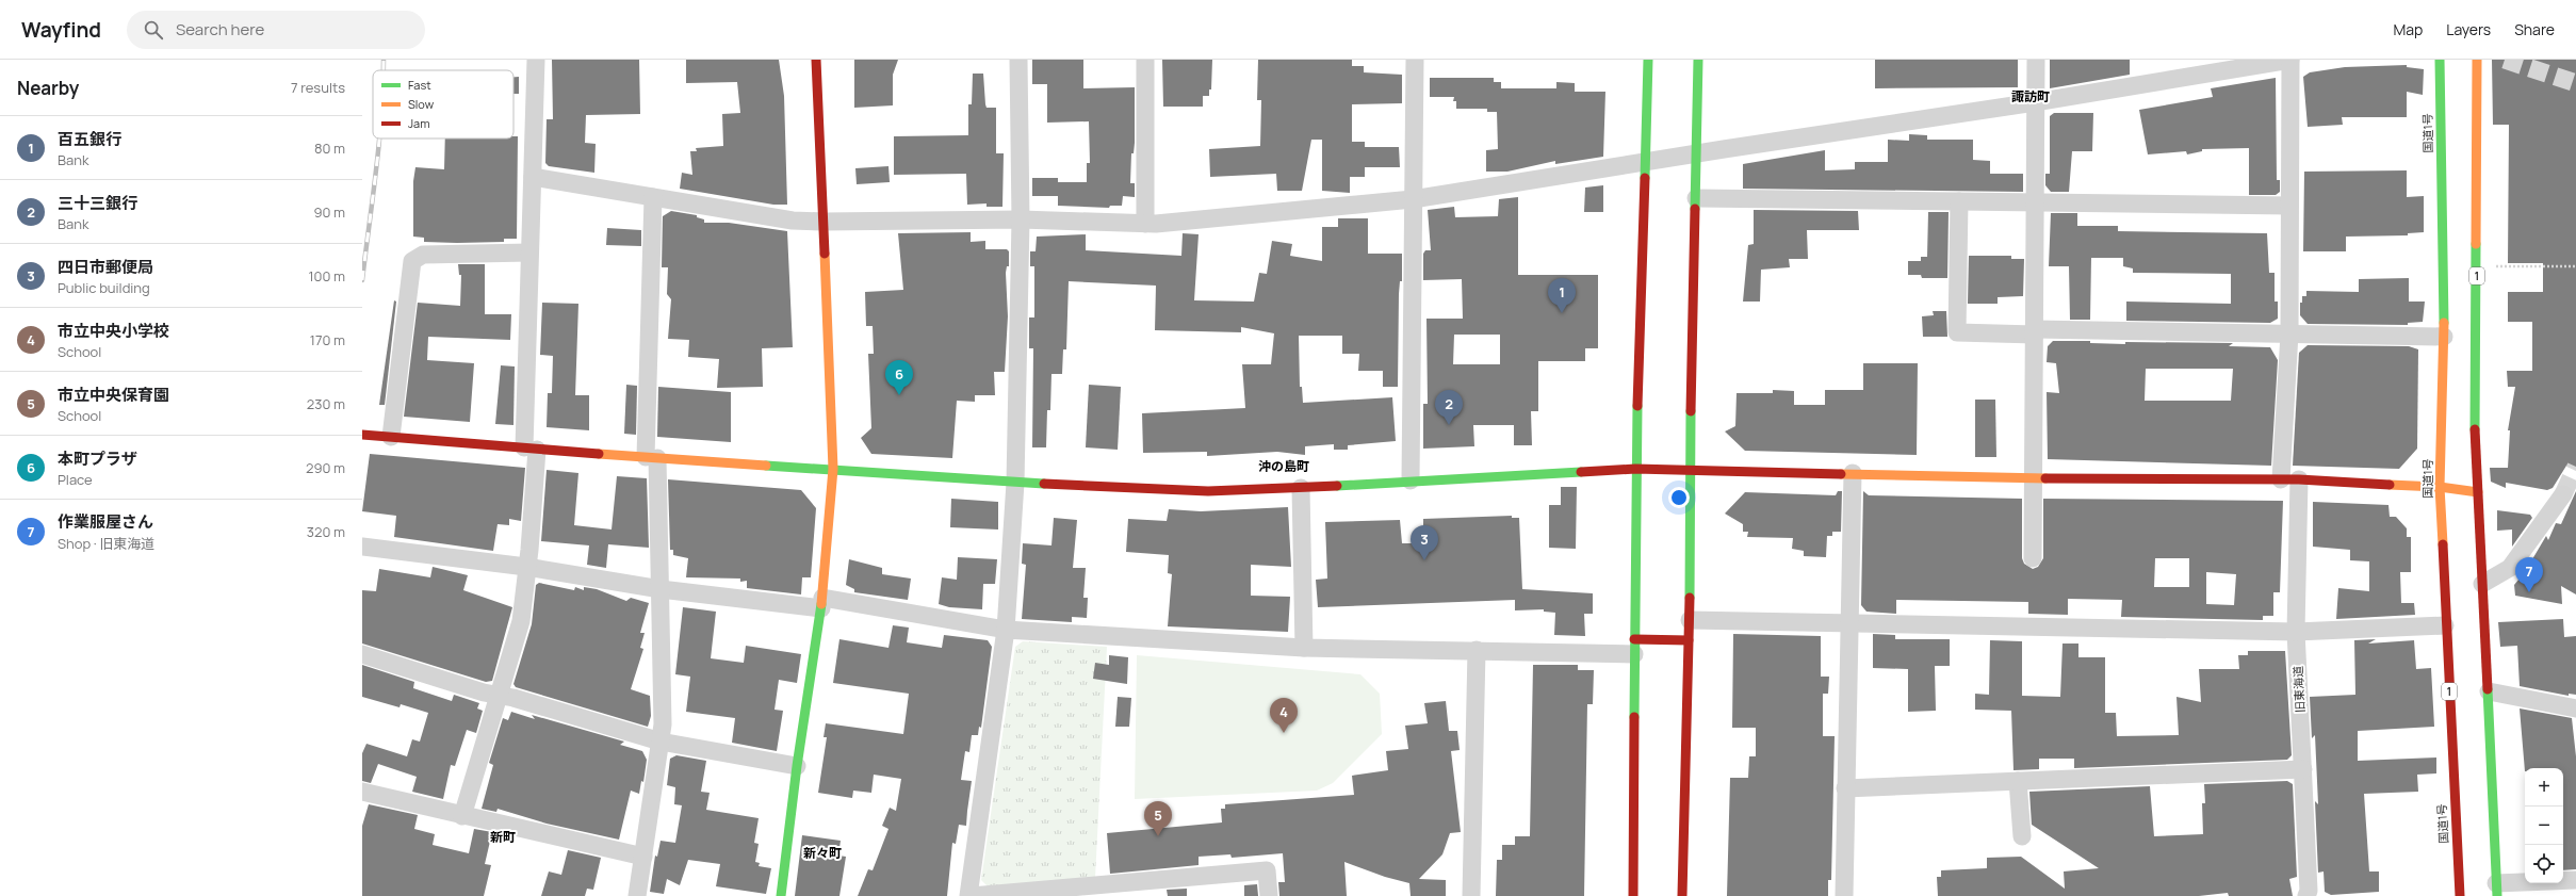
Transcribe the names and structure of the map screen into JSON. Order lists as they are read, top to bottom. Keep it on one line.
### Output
{"streets":{"main road":["国道1号","1"],"street":["旧東海道"]},"districts":["諏訪町","沖の島町","新町","新々町"],"legend":["Fast","Slow","Jam"],"page":{"header":"Wayfind","search":"Search here","nav":["Map","Layers","Share"],"heading":["Nearby","7 results"],"list":[{"mark":"1","name":"百五銀行","note":"Bank","value":"80 m"},{"mark":"2","name":"三十三銀行","note":"Bank","value":"90 m"},{"mark":"3","name":"四日市郵便局","note":"Public building","value":"100 m"},{"mark":"4","name":"市立中央小学校","note":"School","value":"170 m"},{"mark":"5","name":"市立中央保育園","note":"School","value":"230 m"},{"mark":"6","name":"本町プラザ","note":"Place","value":"290 m"},{"mark":"7","name":"作業服屋さん","note":"Shop · 旧東海道","value":"320 m"}],"pins":["1","6","2","3","7","4","5"],"map_buttons":["+","−"]}}
